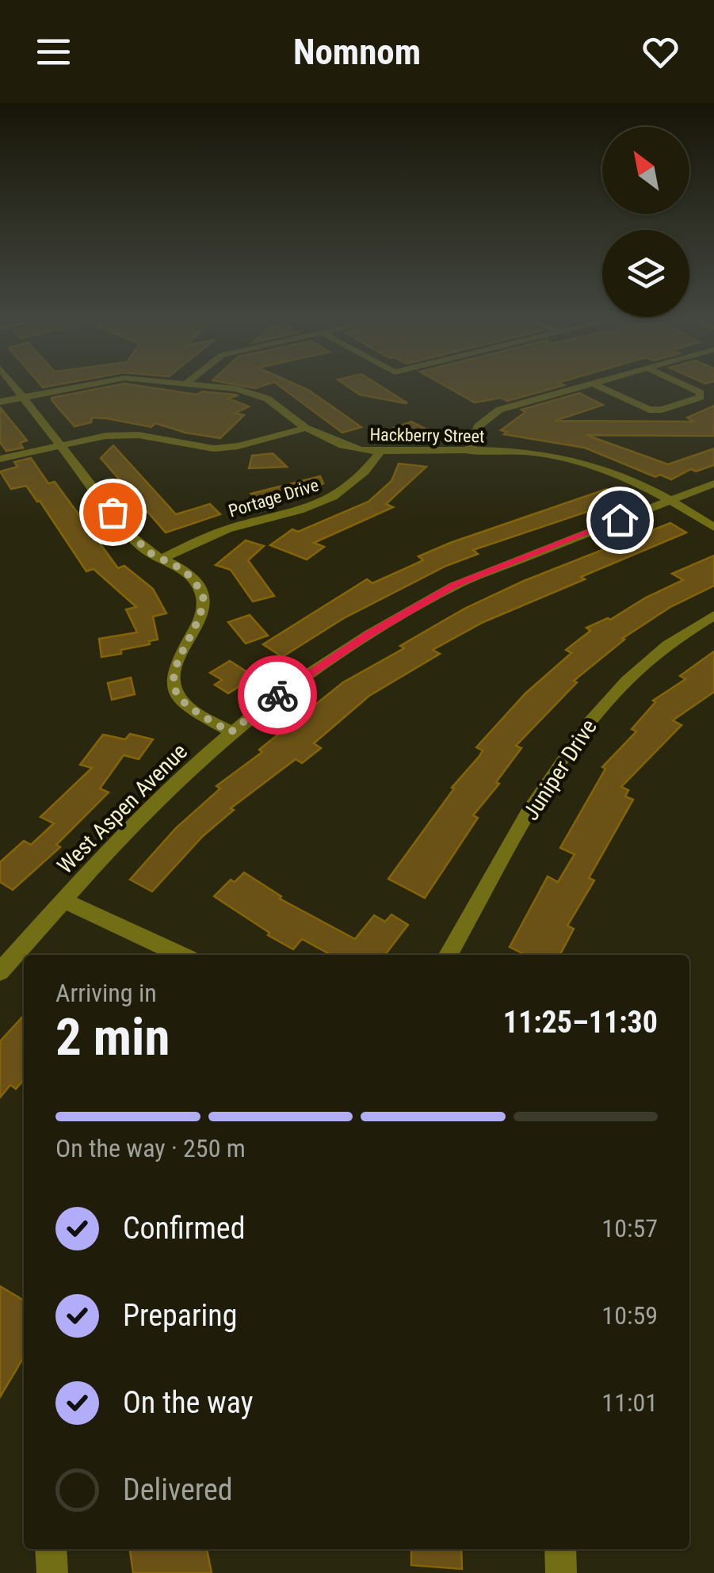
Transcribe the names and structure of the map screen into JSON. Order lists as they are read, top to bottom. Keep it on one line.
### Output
{"streets":{"street":["Hackberry Street","Portage Drive","Juniper Drive","West Aspen Avenue"]},"crossings":[["Hackberry Street","Portage Drive"],["Hackberry Street","West Aspen Avenue"]],"north":"top left","page":{"header":"Nomnom","heading":["2 min","Arriving in","11:25–11:30"],"bar":"On the way · 250 m","list":[["Confirmed","10:57"],["Preparing","10:59"],["On the way","11:01"],"Delivered"]}}
